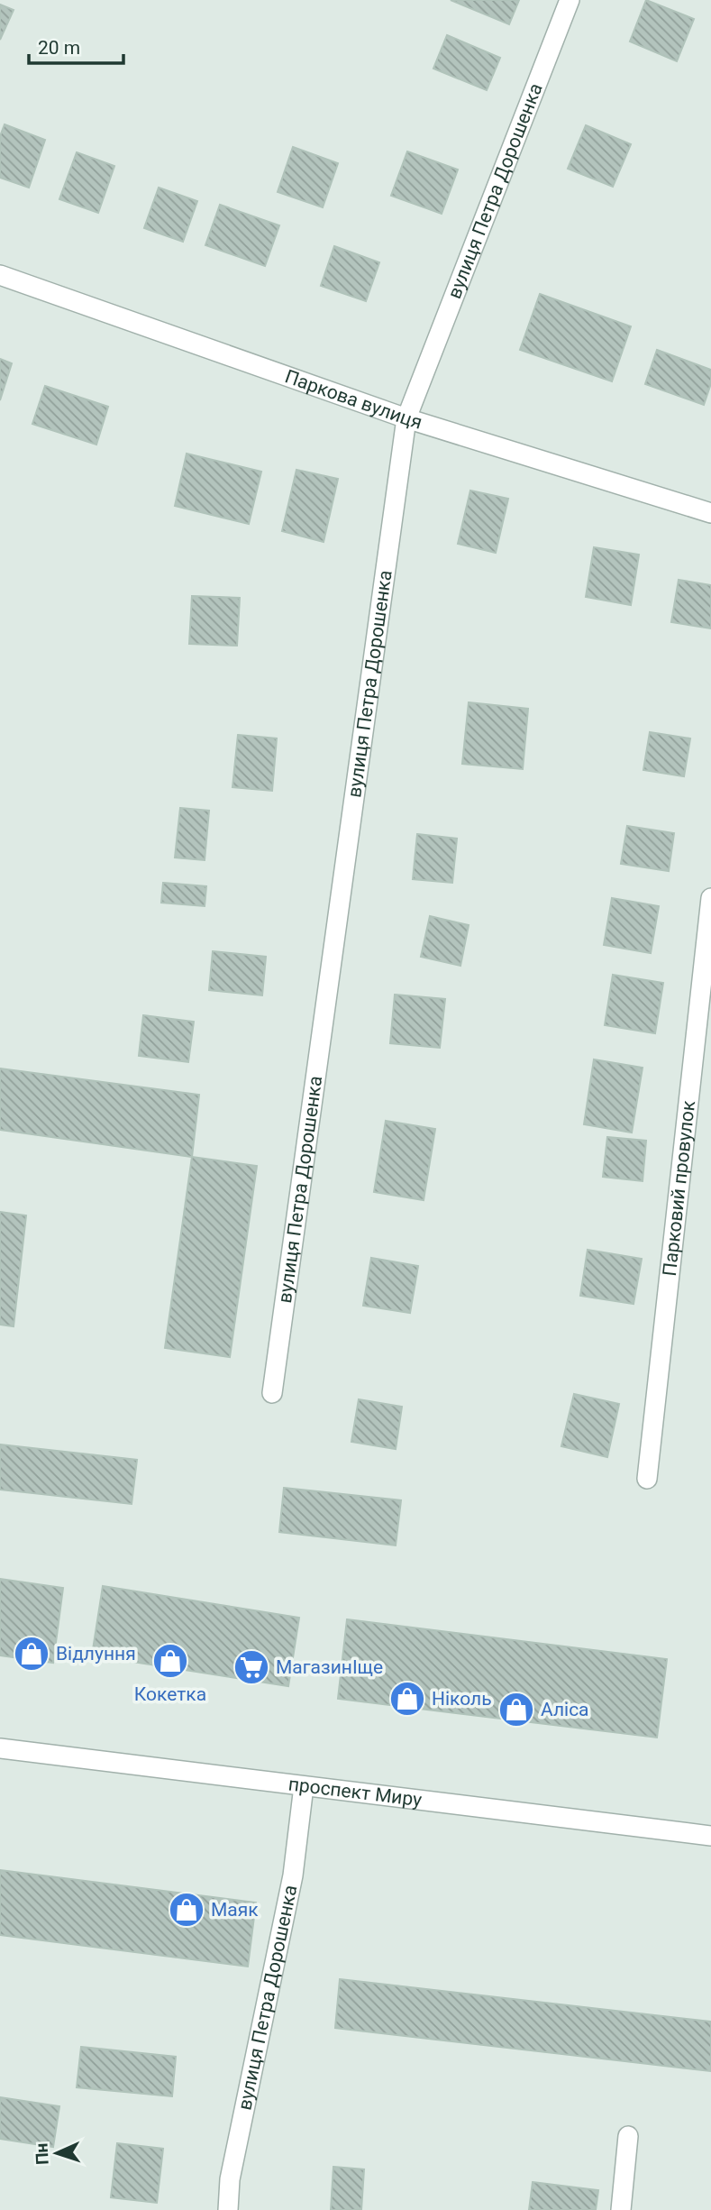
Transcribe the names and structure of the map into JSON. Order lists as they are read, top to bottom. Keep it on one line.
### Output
{"streets":{"street":["вулиця Петра Дорошенка","Паркова вулиця","Парковий провулок","проспект Миру"]},"crossings":[["вулиця Петра Дорошенка","Паркова вулиця"],["вулиця Петра Дорошенка","проспект Миру"]],"places":{"shop":["Відлуння","Кокетка","Ніколь","Аліса","Маяк"],"supermarket":["МагазинІще"]},"scale_bar":"20 m","north":"left"}
